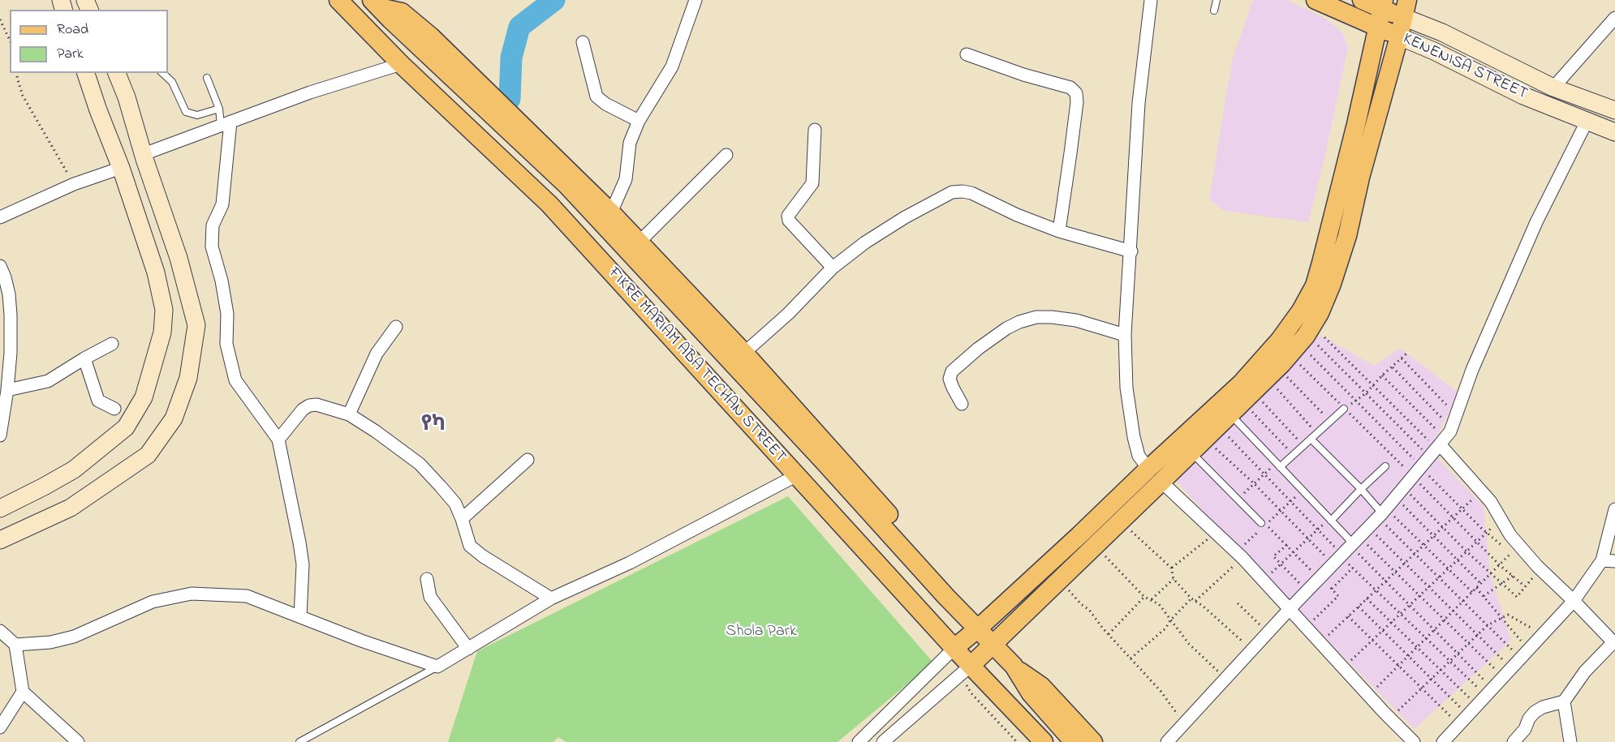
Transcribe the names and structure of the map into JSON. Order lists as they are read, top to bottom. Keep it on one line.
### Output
{"streets":{"main road":["KENENISA STREET","FIKRE MARIAM ABA TECHAN STREET"]},"districts":["የካ"],"parks":["Shola Park"],"legend":["Road","Park"]}
